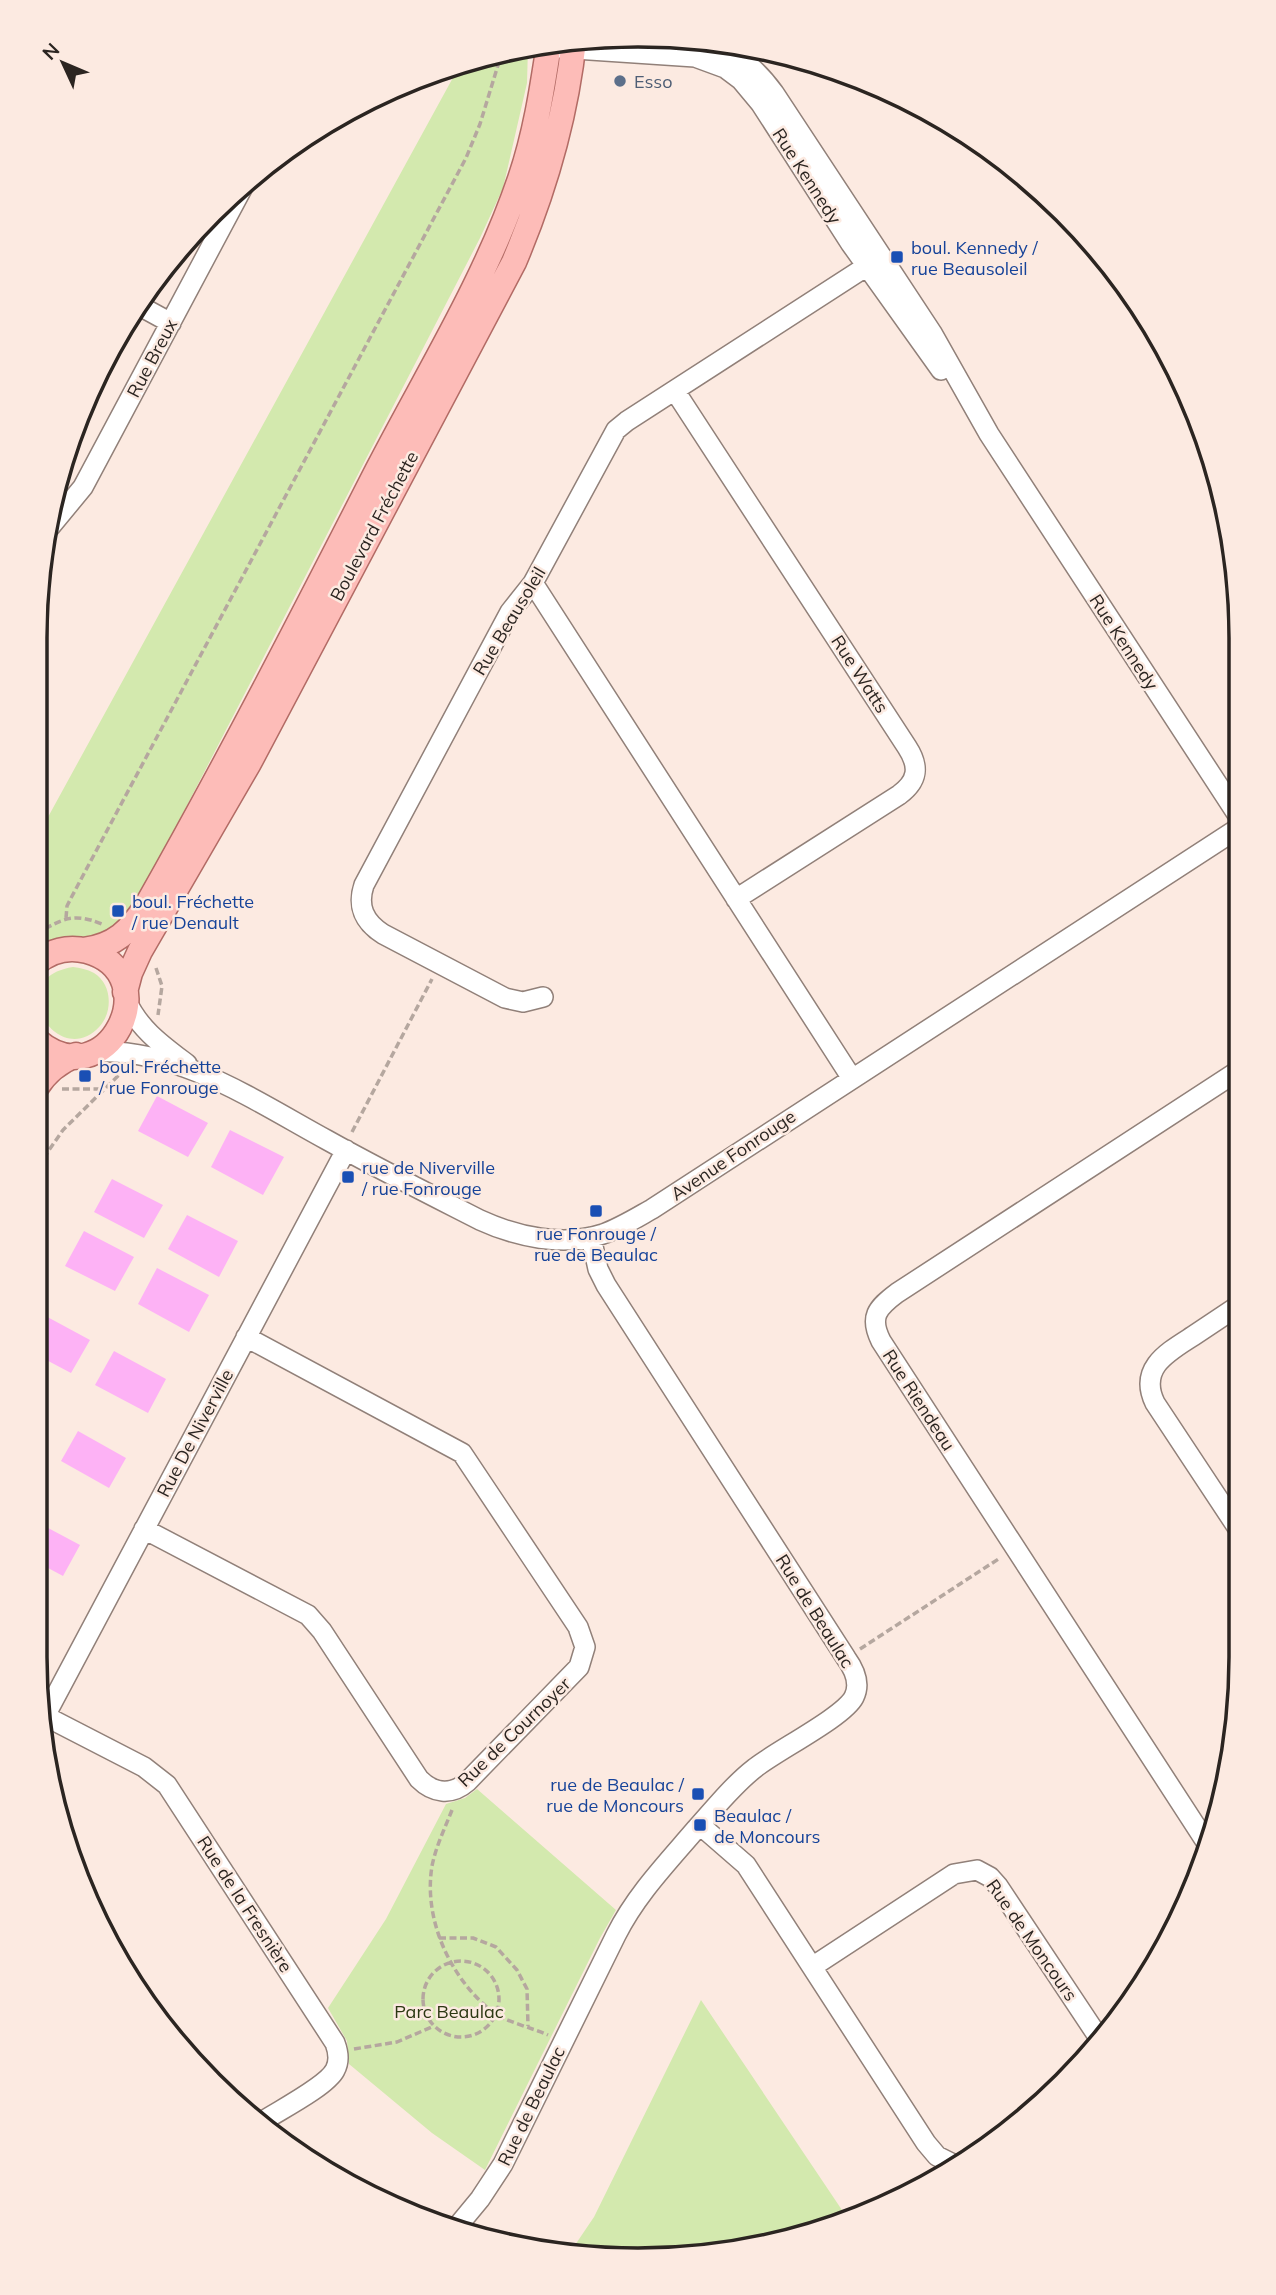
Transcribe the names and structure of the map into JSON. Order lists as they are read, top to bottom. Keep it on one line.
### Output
{"streets":{"main road":["Boulevard Fréchette"],"street":["Rue Kennedy","Rue Breux","Rue Beausoleil","Rue Watts","Avenue Fonrouge","Rue Riendeau","Rue De Niverville","Rue de Beaulac","Rue de Cournoyer","Rue de la Fresnière","Rue de Moncours"]},"crossings":[["Rue Kennedy","Rue Beausoleil"],["Rue Beausoleil","Rue Watts"],["Avenue Fonrouge","Rue De Niverville"],["Avenue Fonrouge","Rue de Beaulac"],["Rue De Niverville","Rue de Cournoyer"]],"parks":["Parc Beaulac"],"places":{"other":["Esso"],"transit":["boul. Kennedy / rue Beausoleil","boul. Fréchette / rue Denault","boul. Fréchette / rue Fonrouge","rue de Niverville / rue Fonrouge","rue Fonrouge / rue de Beaulac","rue de Beaulac / rue de Moncours","Beaulac / de Moncours"]},"north":"top left"}
